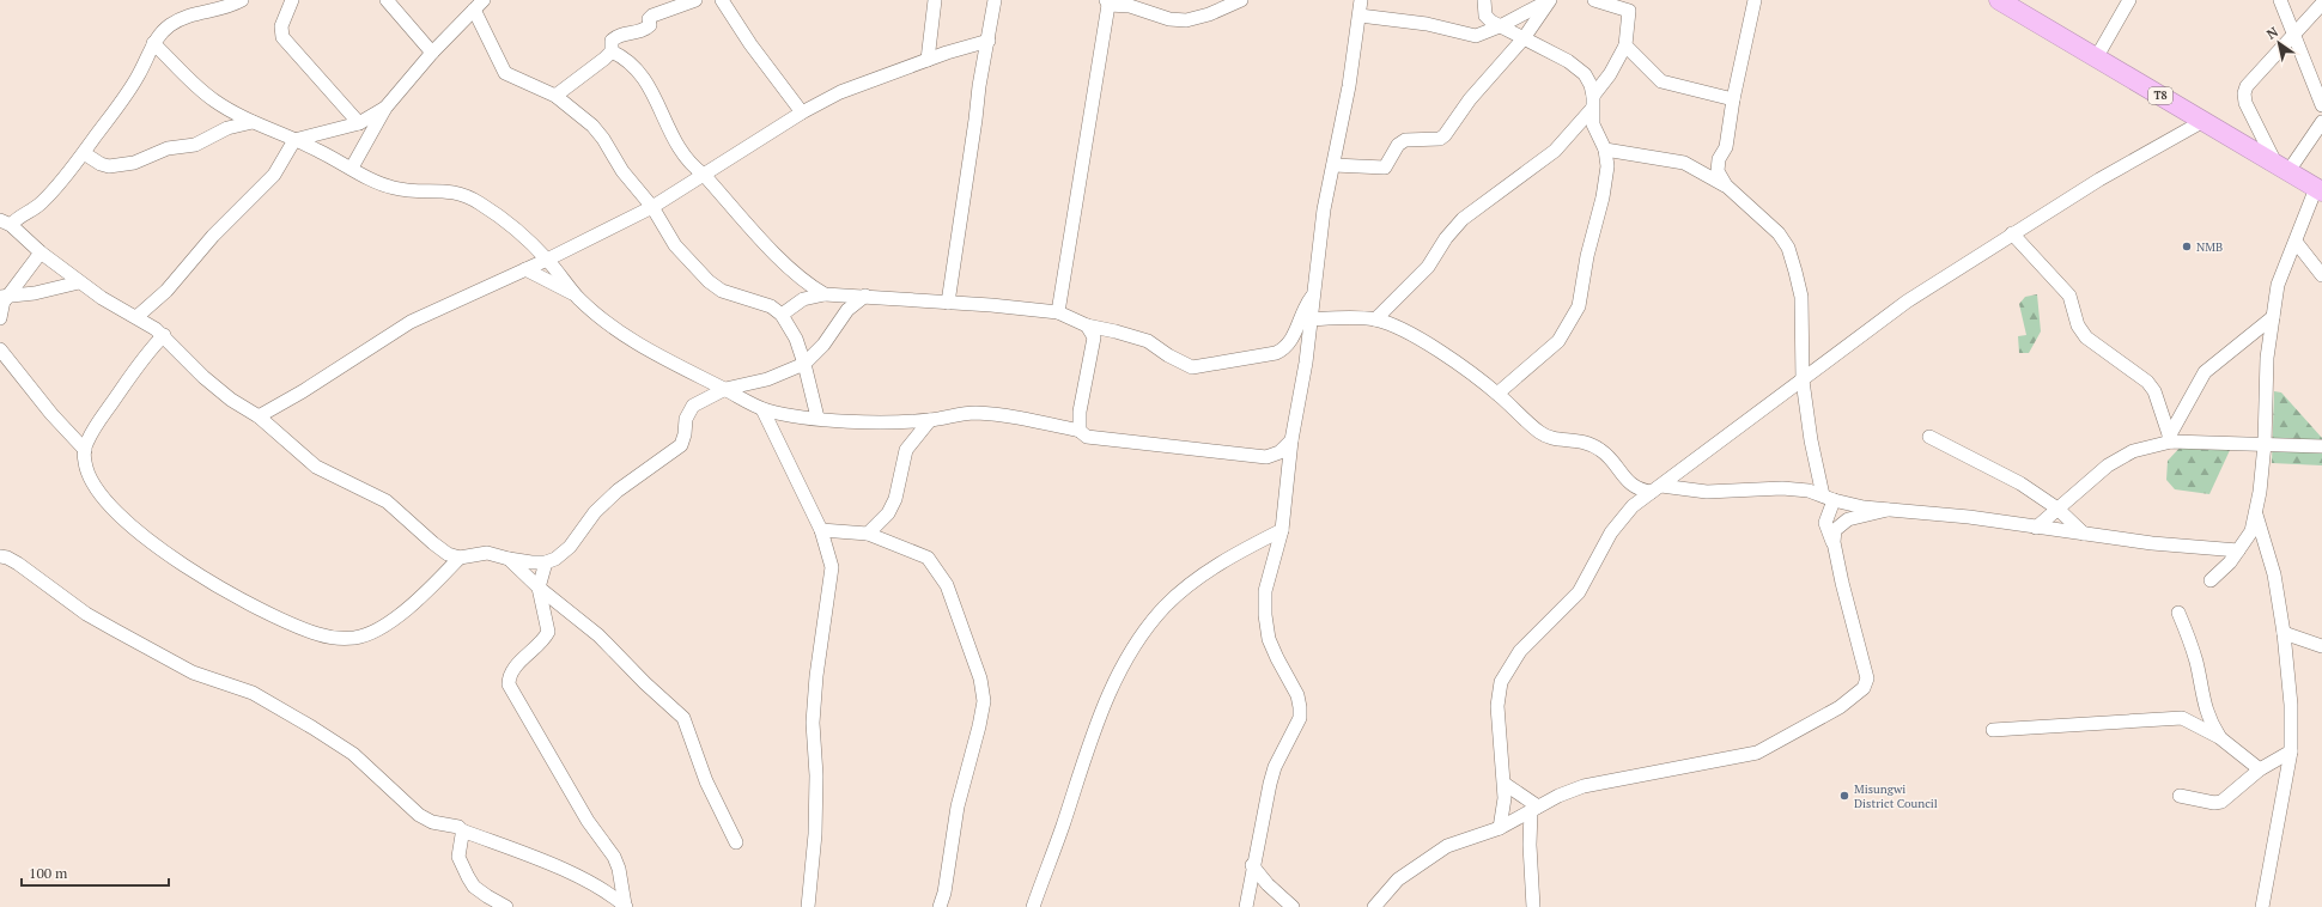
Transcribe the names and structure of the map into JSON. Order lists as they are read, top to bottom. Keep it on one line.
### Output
{"streets":{"highway":["T8"]},"places":["NMB","Misungwi District Council"],"scale_bar":"100 m","north":"top left"}
